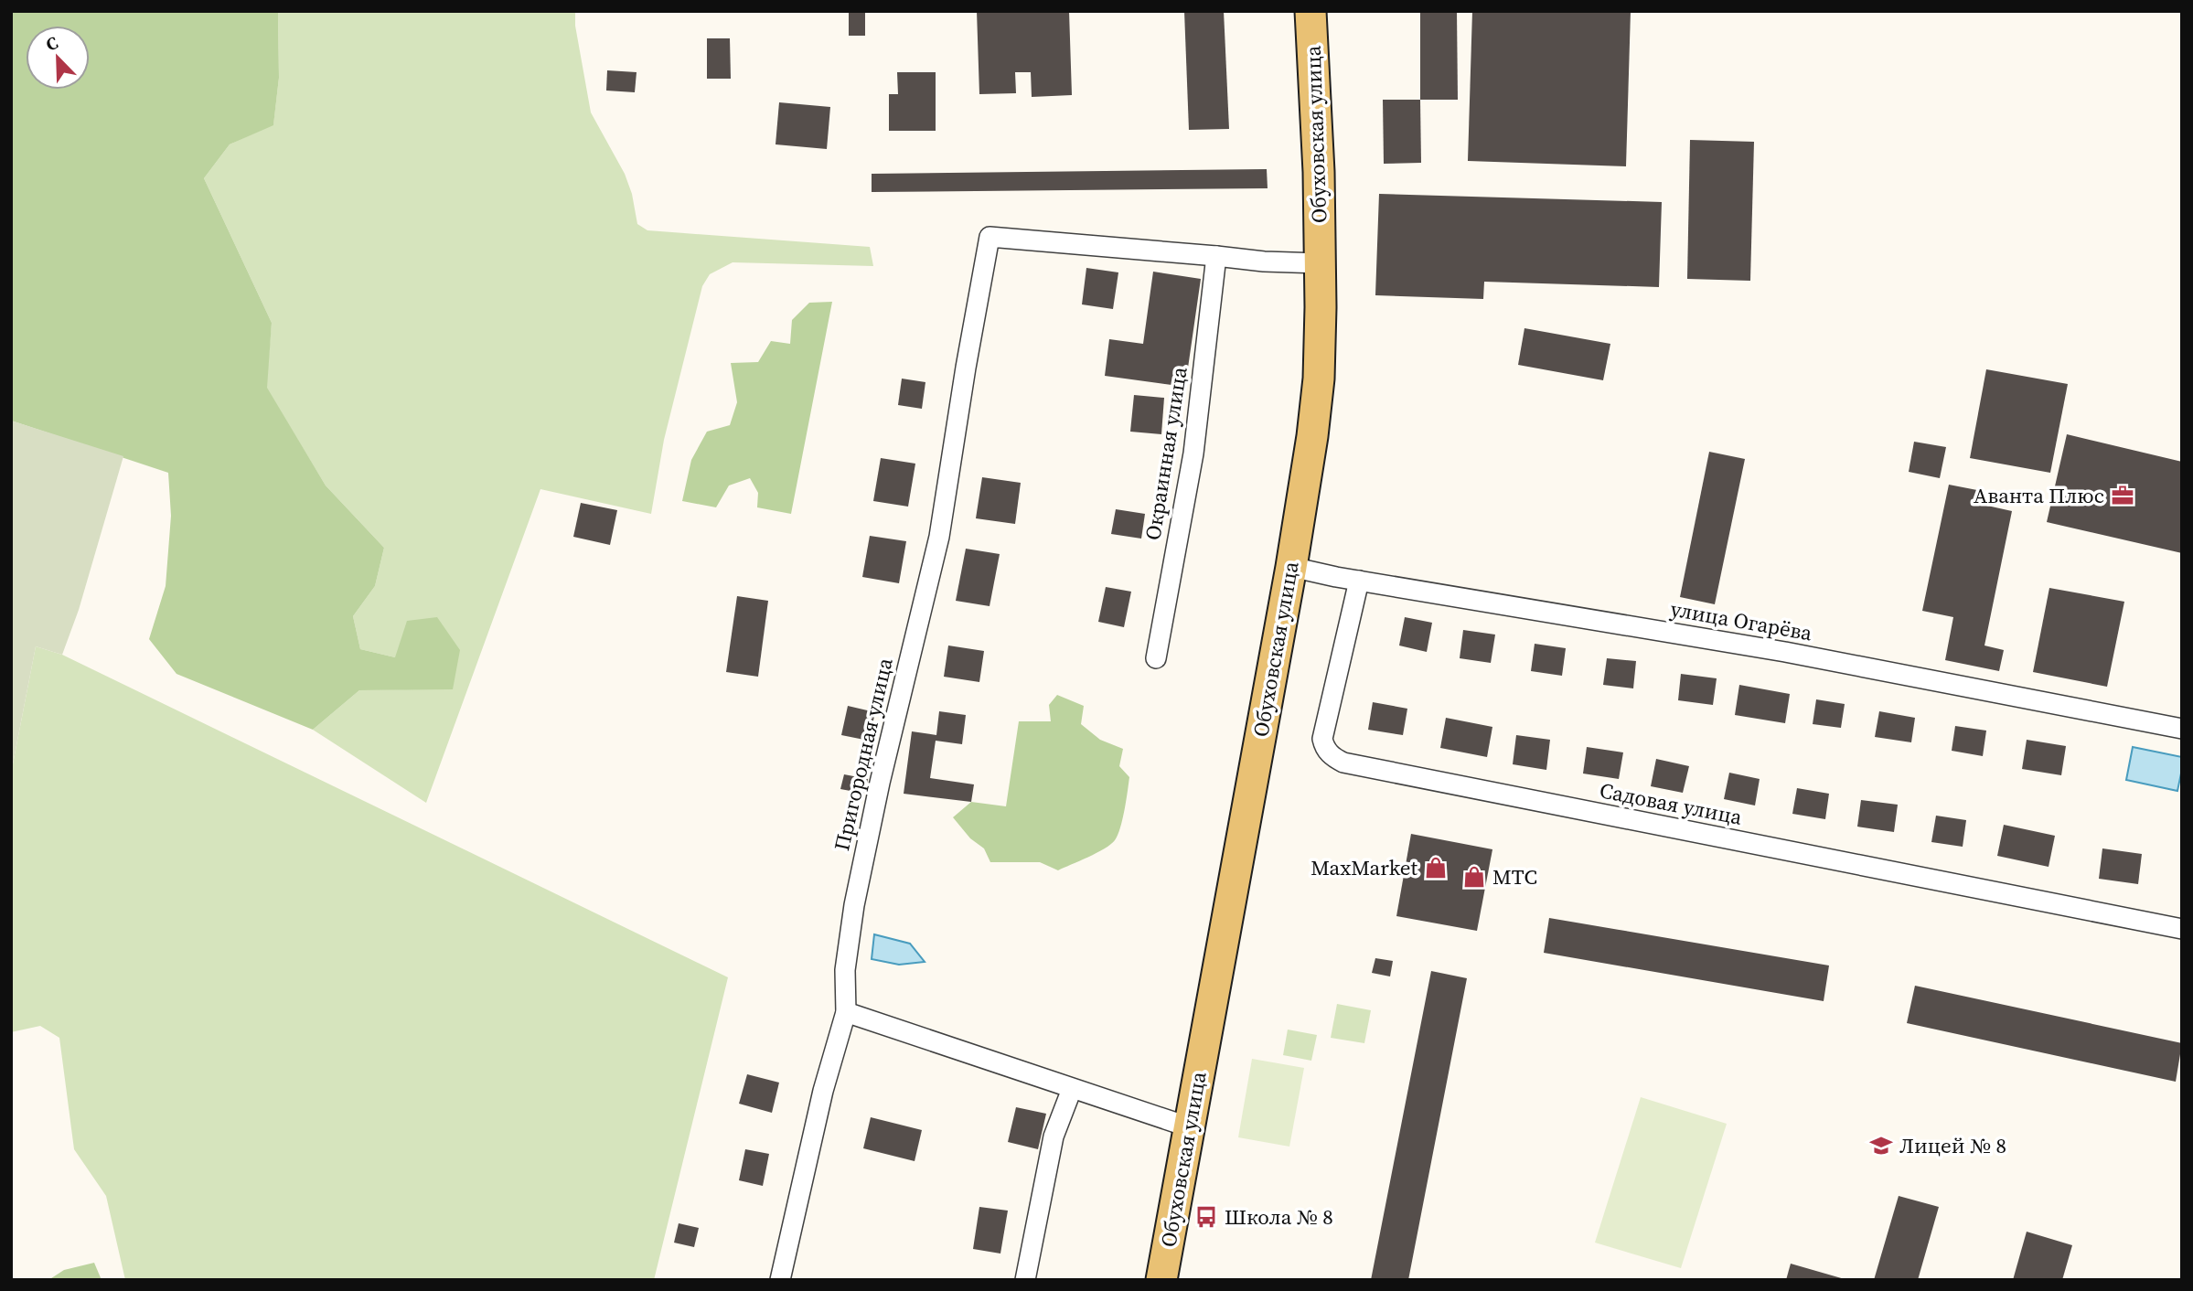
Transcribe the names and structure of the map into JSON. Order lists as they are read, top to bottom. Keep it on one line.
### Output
{"streets":{"main road":["Обуховская улица"],"street":["Окраинная улица","улица Огарёва","Пригородная улица","Садовая улица"]},"crossings":[["Обуховская улица","улица Огарёва"],["Окраинная улица","Пригородная улица"],["улица Огарёва","Садовая улица"]],"places":{"office":["Аванта Плюс"],"shop":["MaxMarket","МТС"],"school or university":["Лицей № 8"],"bus stop":["Школа № 8"]},"north":"top left"}
